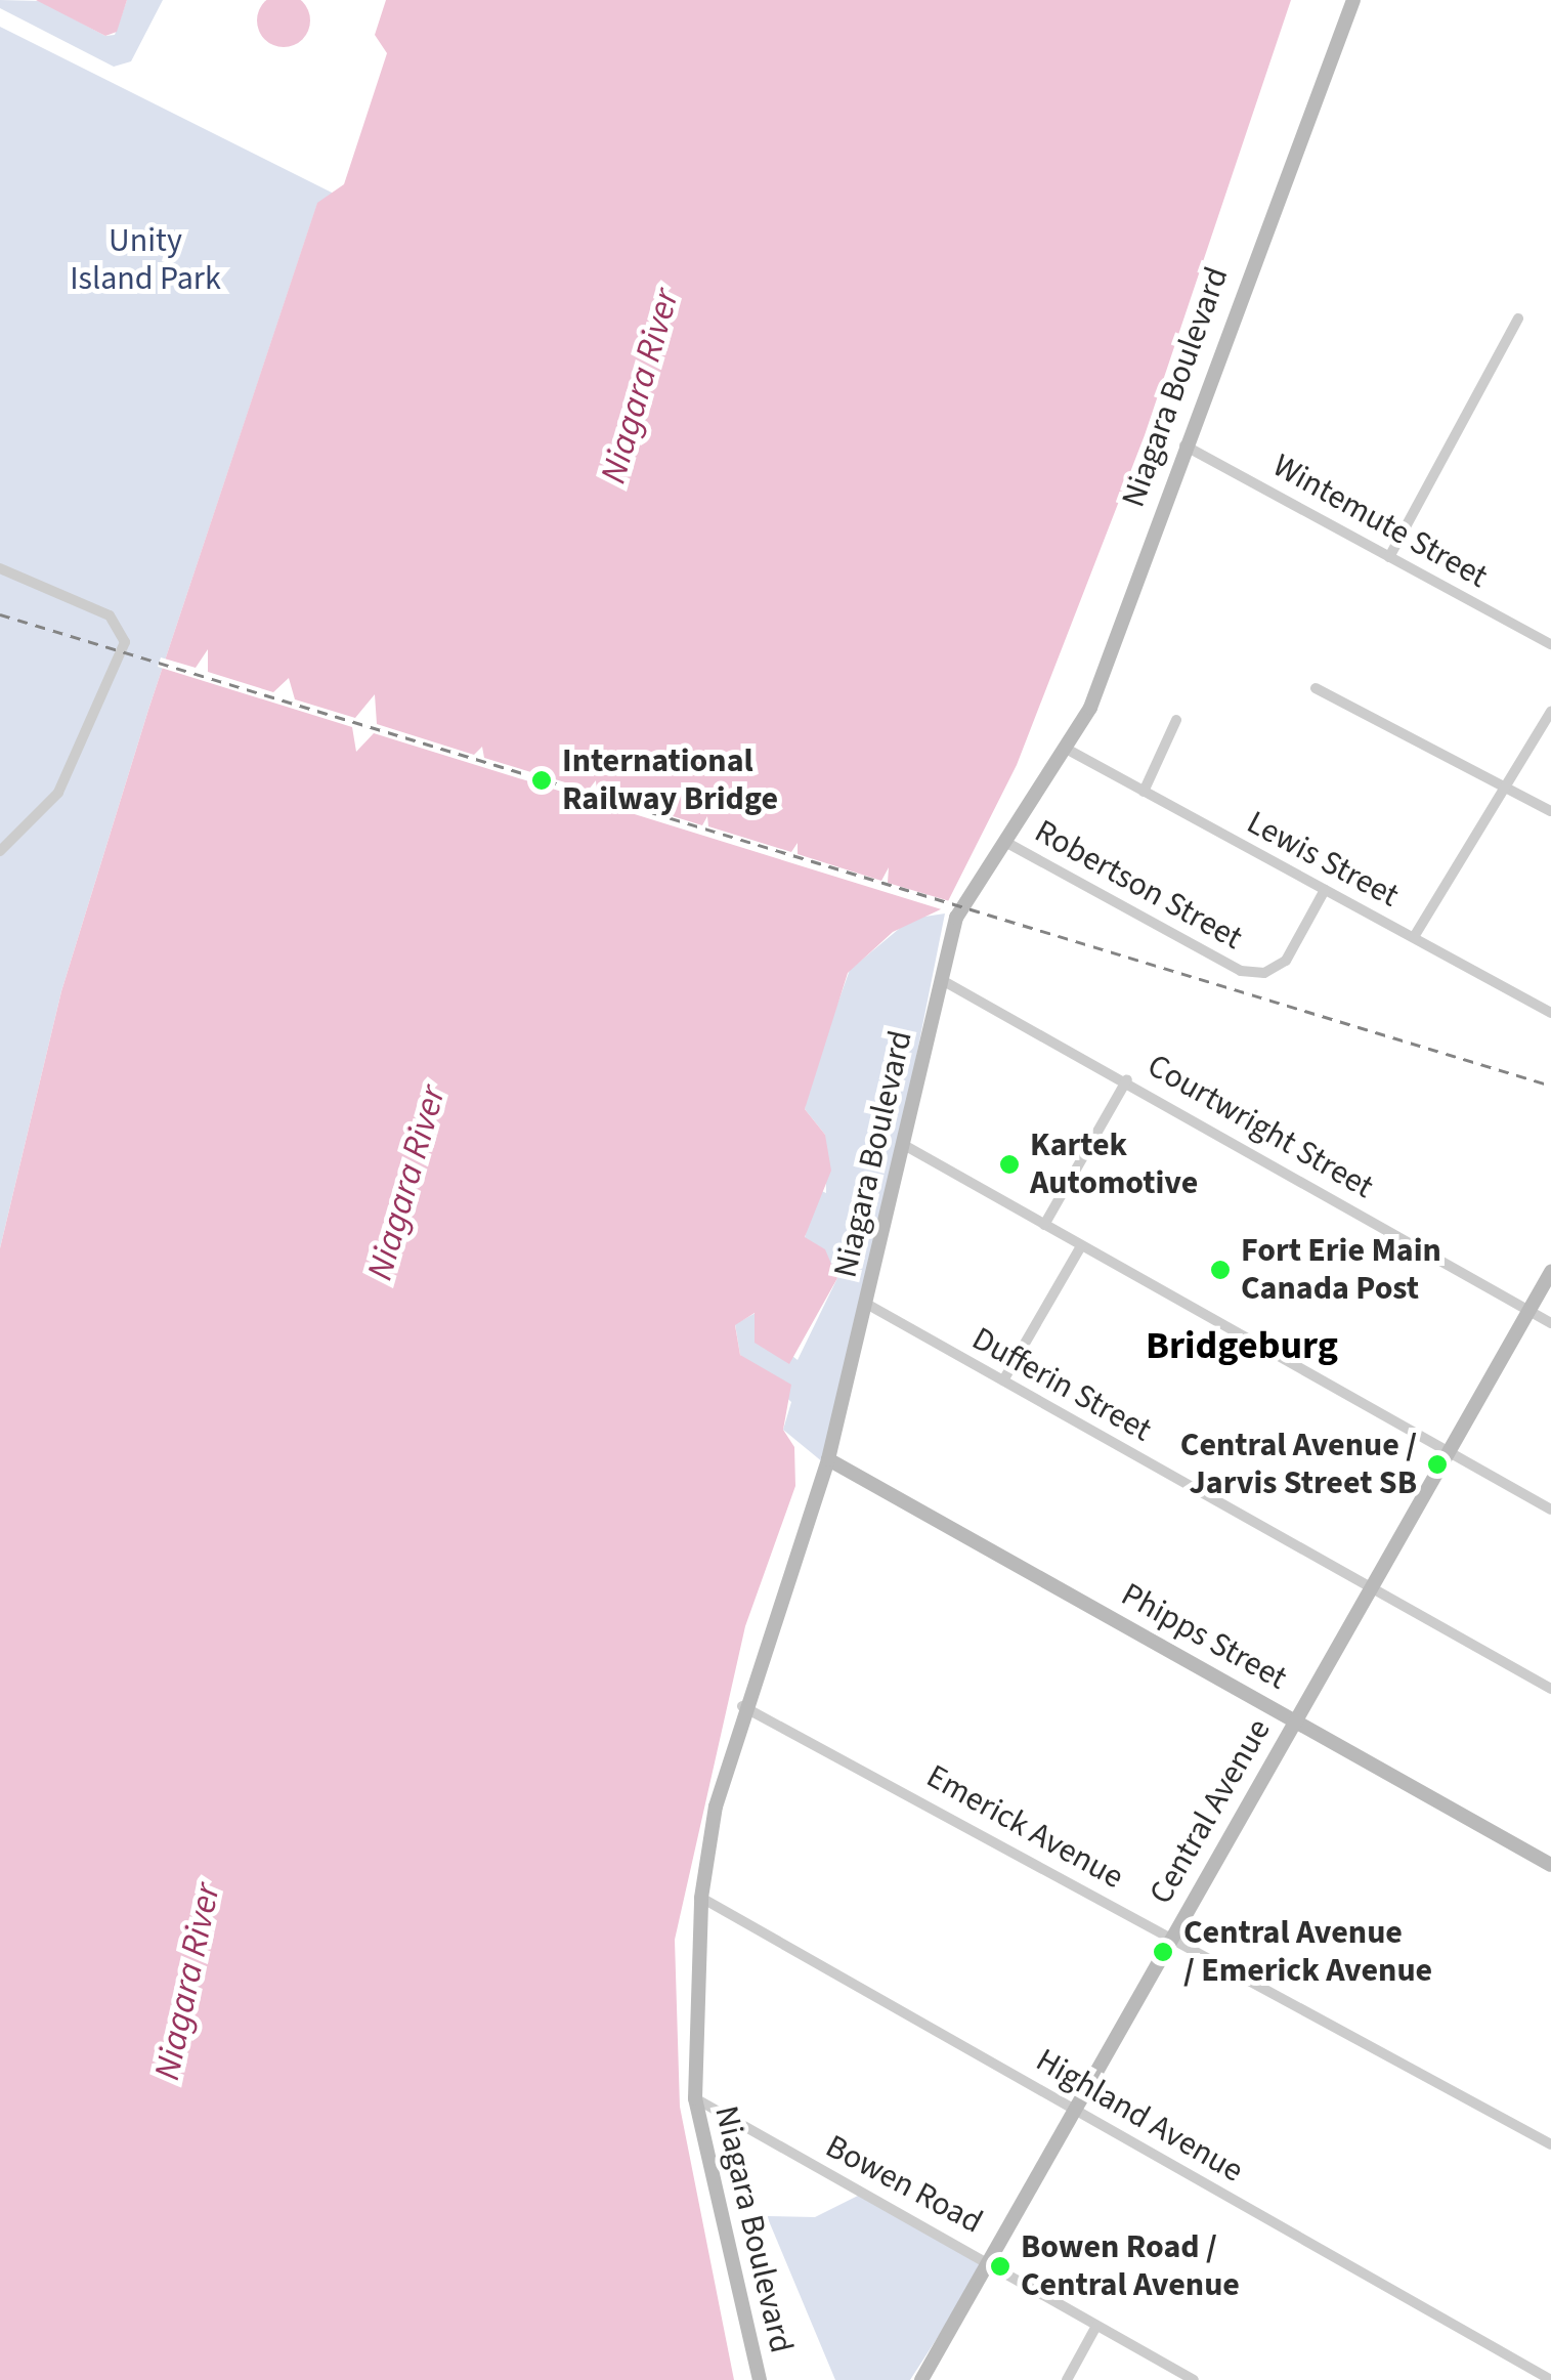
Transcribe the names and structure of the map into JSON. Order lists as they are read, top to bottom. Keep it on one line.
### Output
{"streets":{"main road":["Niagara Boulevard","Phipps Street","Central Avenue"],"street":["Wintemute Street","Lewis Street","Robertson Street","Courtwright Street","Dufferin Street","Emerick Avenue","Highland Avenue","Bowen Road"]},"crossings":[["Niagara Boulevard","Wintemute Street"],["Niagara Boulevard","Lewis Street"],["Niagara Boulevard","Robertson Street"],["Niagara Boulevard","Courtwright Street"],["Niagara Boulevard","Dufferin Street"],["Niagara Boulevard","Phipps Street"],["Niagara Boulevard","Emerick Avenue"],["Niagara Boulevard","Highland Avenue"],["Niagara Boulevard","Bowen Road"],["Lewis Street","Robertson Street"],["Courtwright Street","Central Avenue"],["Dufferin Street","Central Avenue"],["Phipps Street","Central Avenue"],["Central Avenue","Emerick Avenue"],["Central Avenue","Highland Avenue"],["Central Avenue","Bowen Road"]],"districts":["Bridgeburg"],"water":["Niagara River"],"parks":["Unity Island Park"],"places":["International Railway Bridge","Kartek Automotive","Fort Erie Main Canada Post","Central Avenue / Jarvis Street SB","Central Avenue / Emerick Avenue","Bowen Road / Central Avenue"]}
